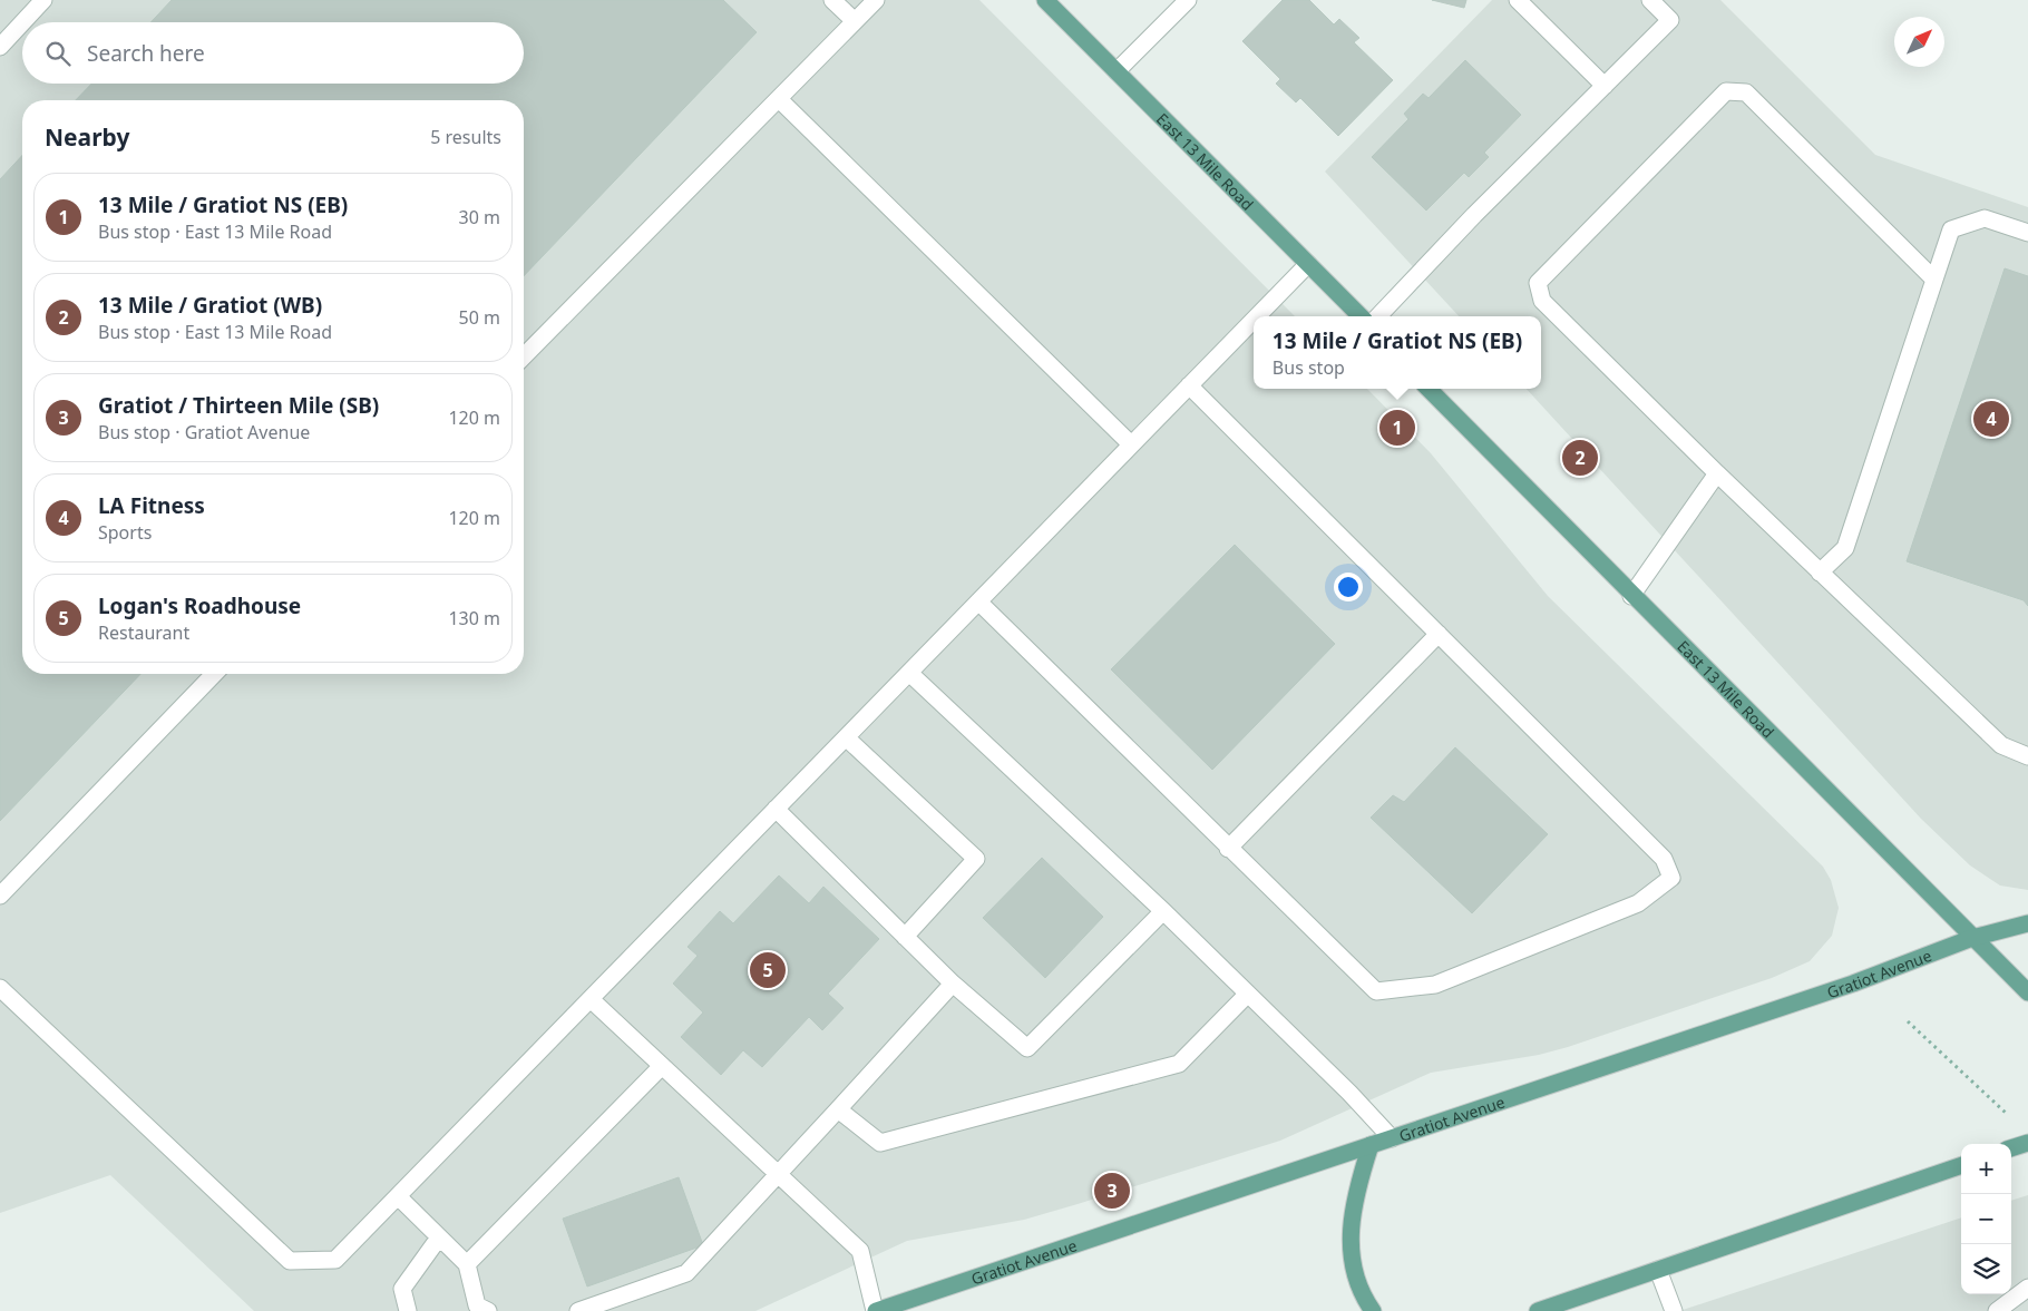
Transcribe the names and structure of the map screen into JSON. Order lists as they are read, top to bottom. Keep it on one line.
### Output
{"streets":{"main road":["East 13 Mile Road","Gratiot Avenue"]},"crossings":[["East 13 Mile Road","Gratiot Avenue"]],"north":"top right","page":{"search":"Search here","heading":["Nearby","5 results"],"list":[{"mark":"1","name":"13 Mile / Gratiot NS (EB)","note":"Bus stop · East 13 Mile Road","value":"30 m"},{"mark":"2","name":"13 Mile / Gratiot (WB)","note":"Bus stop · East 13 Mile Road","value":"50 m"},{"mark":"3","name":"Gratiot / Thirteen Mile (SB)","note":"Bus stop · Gratiot Avenue","value":"120 m"},{"mark":"4","name":"LA Fitness","note":"Sports","value":"120 m"},{"mark":"5","name":"Logan's Roadhouse","note":"Restaurant","value":"130 m"}],"popup":["13 Mile / Gratiot NS (EB)","Bus stop"],"pins":["4","1","2","5","3"],"map_buttons":["+","−"]}}
